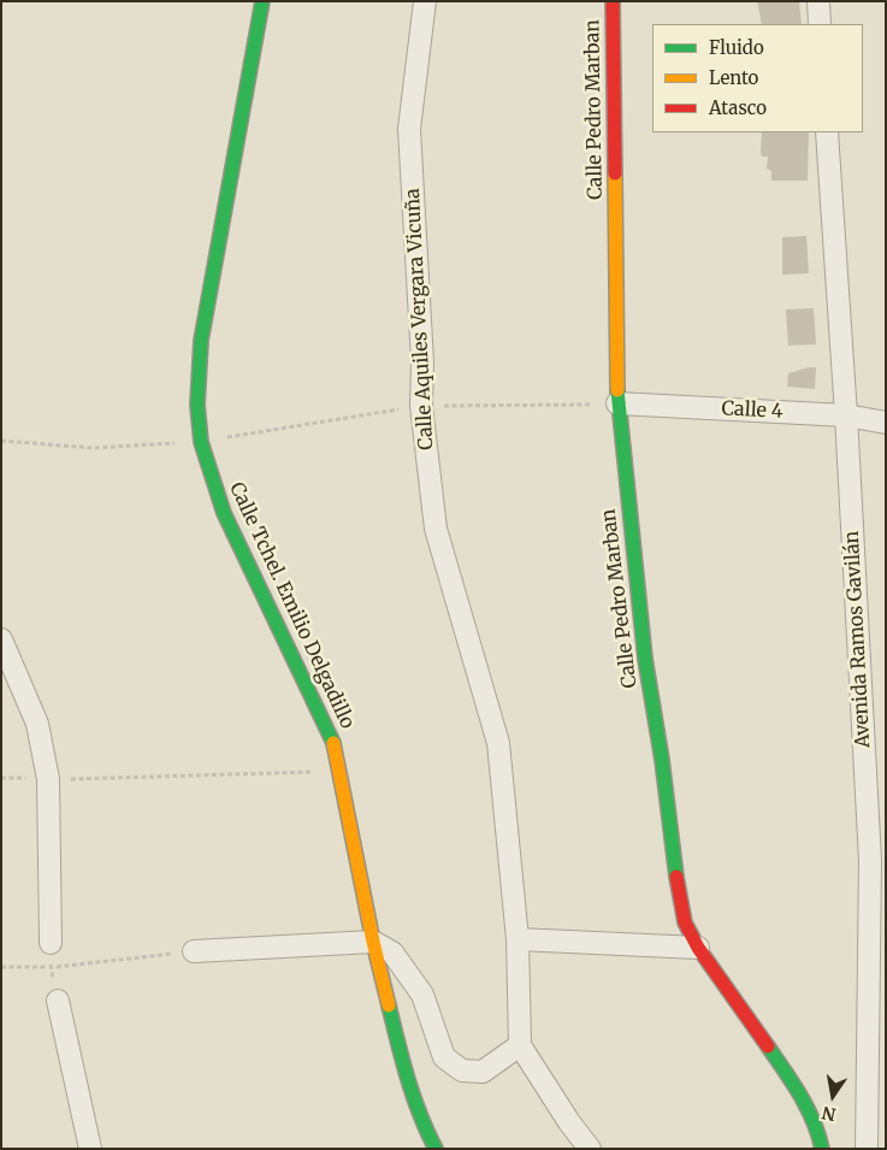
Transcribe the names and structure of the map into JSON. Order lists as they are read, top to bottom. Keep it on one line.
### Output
{"streets":{"street":["Calle Pedro Marban","Calle Aquiles Vergara Vicuña","Calle 4","Calle Tchel. Emilio Delgadillo","Avenida Ramos Gavilán"]},"crossings":[["Calle Pedro Marban","Calle 4"],["Calle 4","Avenida Ramos Gavilán"]],"legend":["Fluido","Lento","Atasco"],"north":"bottom"}
